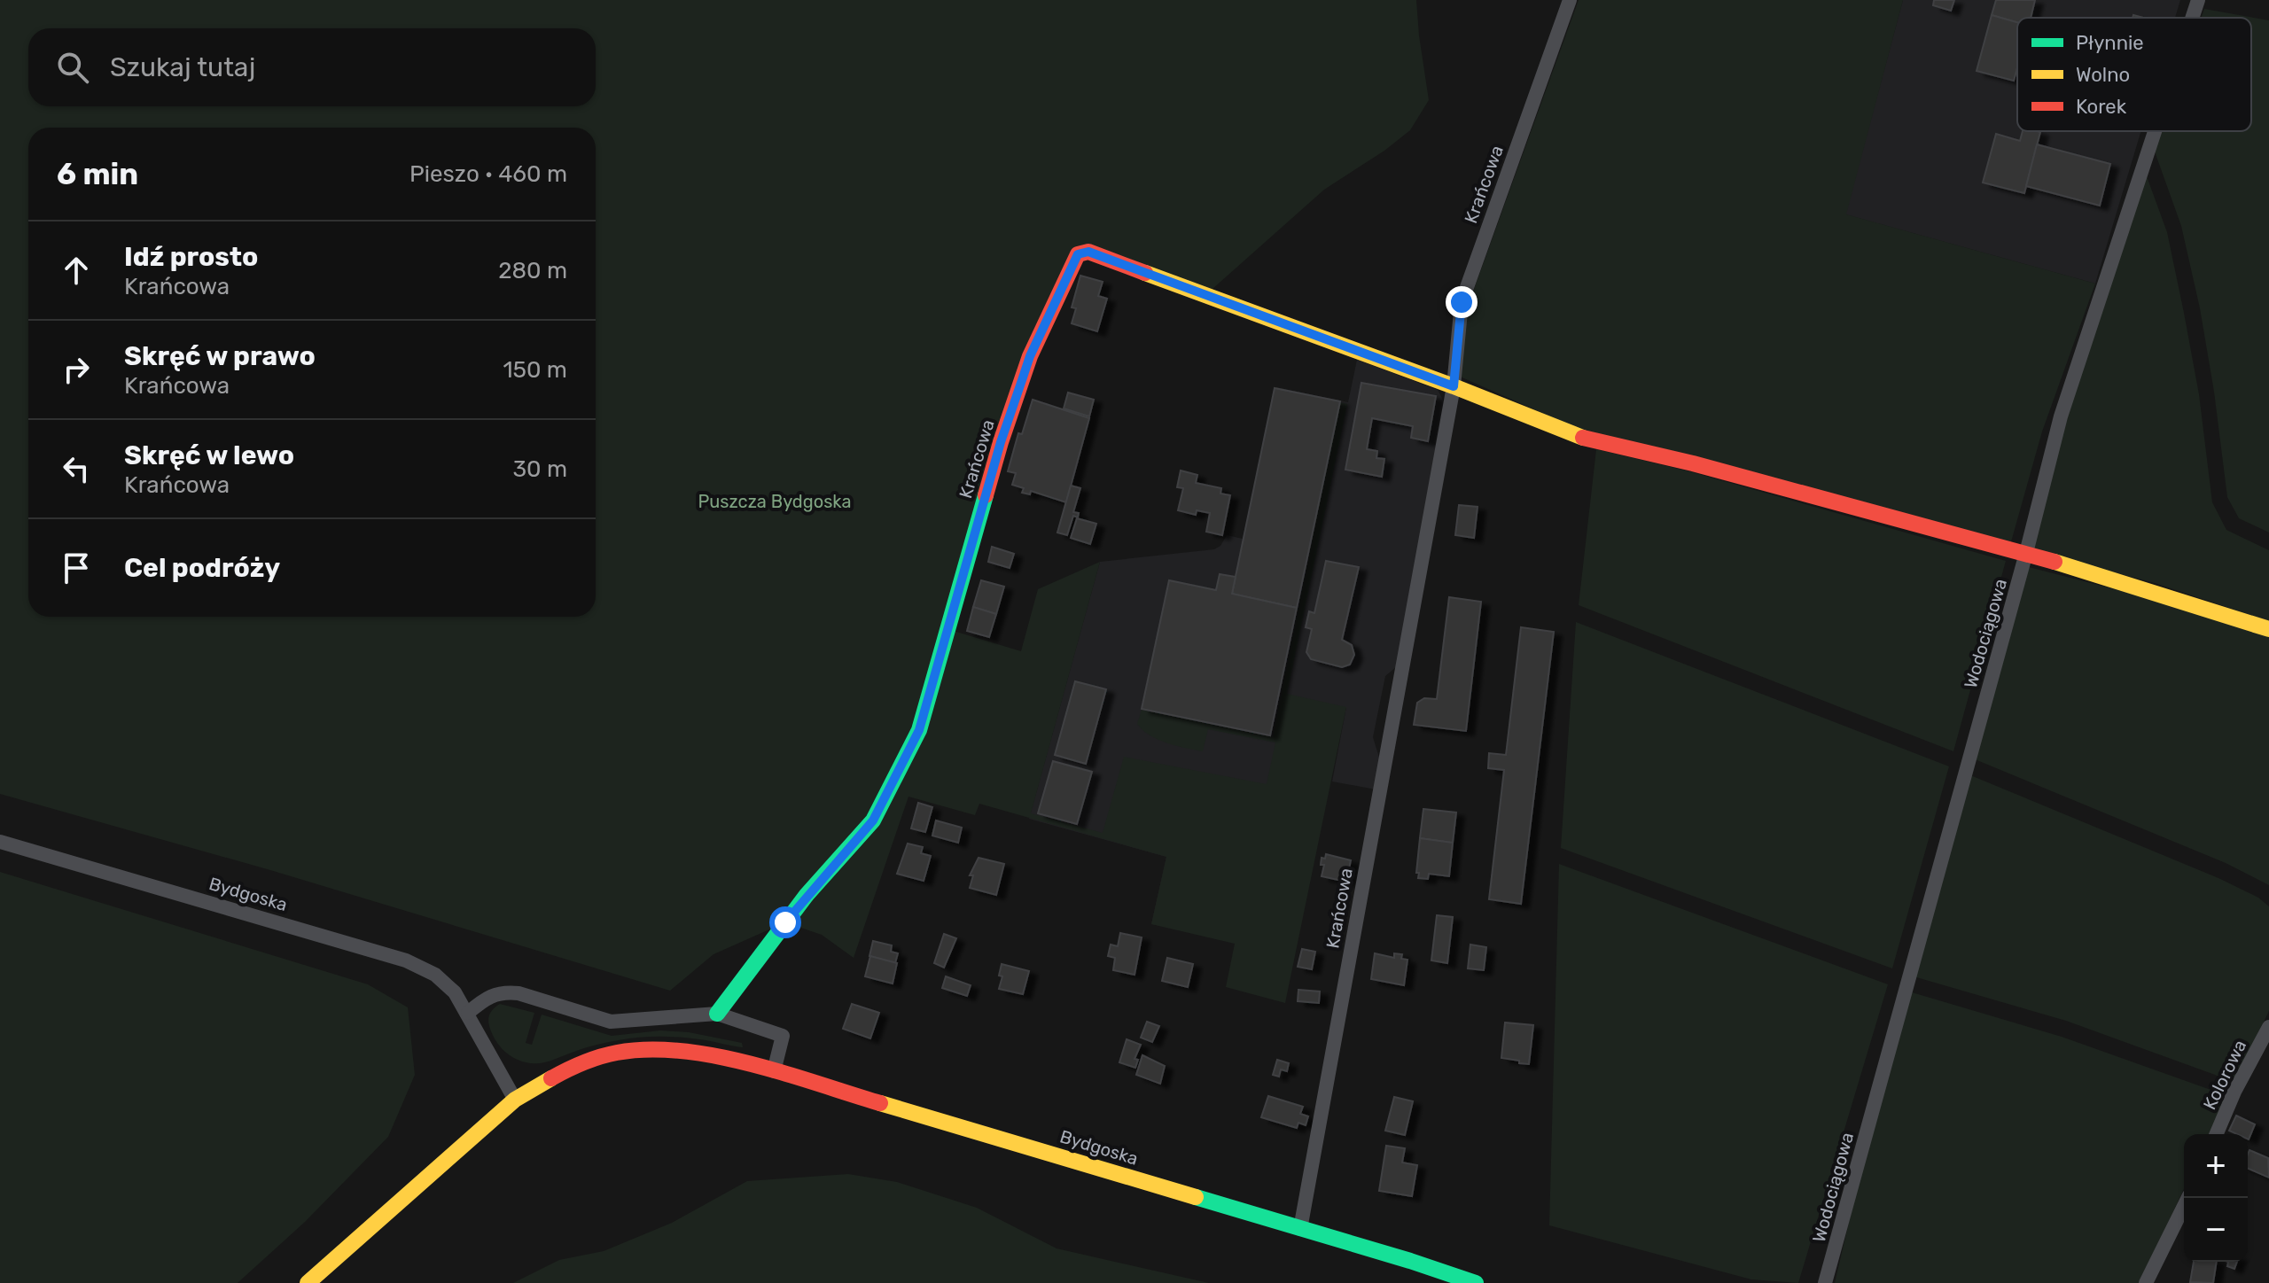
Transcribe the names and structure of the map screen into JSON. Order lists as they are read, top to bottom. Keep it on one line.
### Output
{"streets":{"street":["Krańcowa","Wodociągowa","Bydgoska","Kolorowa"]},"crossings":[["Krańcowa","Bydgoska"]],"parks":["Puszcza Bydgoska"],"legend":["Płynnie","Wolno","Korek"],"page":{"search":"Szukaj tutaj","heading":["6 min","Pieszo · 460 m"],"list":[["Idź prosto","Krańcowa","280 m"],["Skręć w prawo","Krańcowa","150 m"],["Skręć w lewo","Krańcowa","30 m"],"Cel podróży"],"map_buttons":["+","−"]}}
